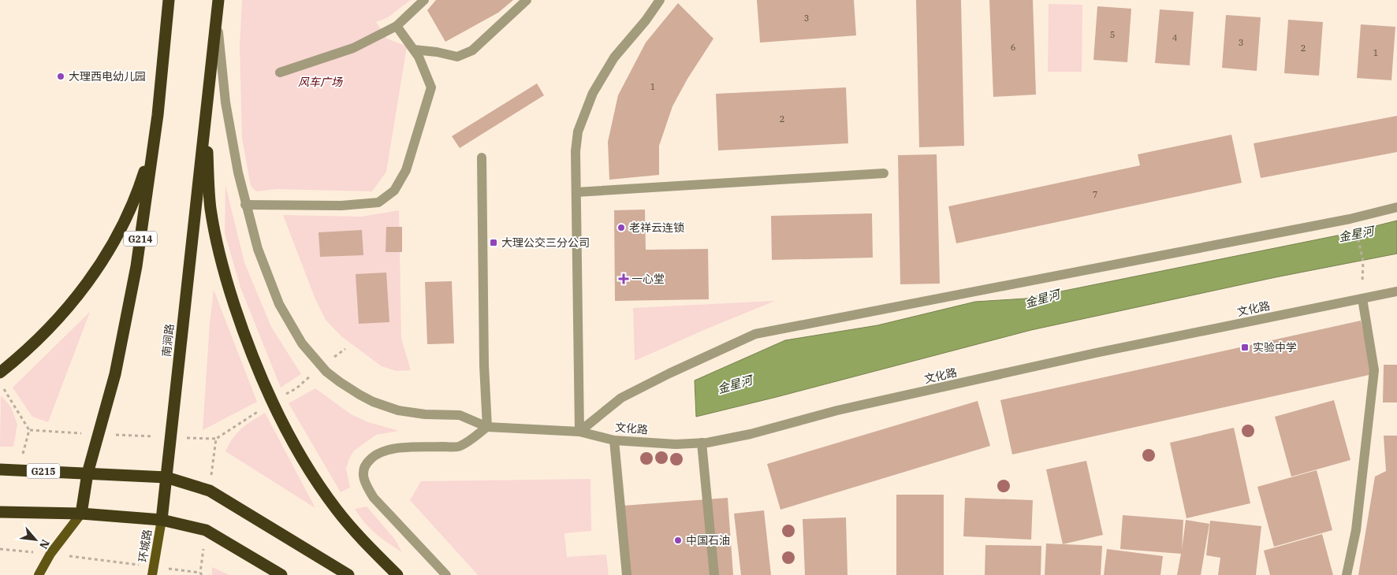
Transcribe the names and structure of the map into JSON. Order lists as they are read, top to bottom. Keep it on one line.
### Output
{"streets":{"highway":["G214","南涧路","G215"],"main road":["环城路"],"street":["文化路"]},"crossings":[["G214","G215"],["南涧路","环城路"]],"water":["金星河"],"parks":["风车广场"],"places":{"other":["大理西电幼儿园","老祥云连锁","中国石油"],"transit":["大理公交三分公司","实验中学"],"health":["一心堂"]},"house_numbers":["3","5","4","3","6","2","1","1","2","7"],"north":"bottom right"}
